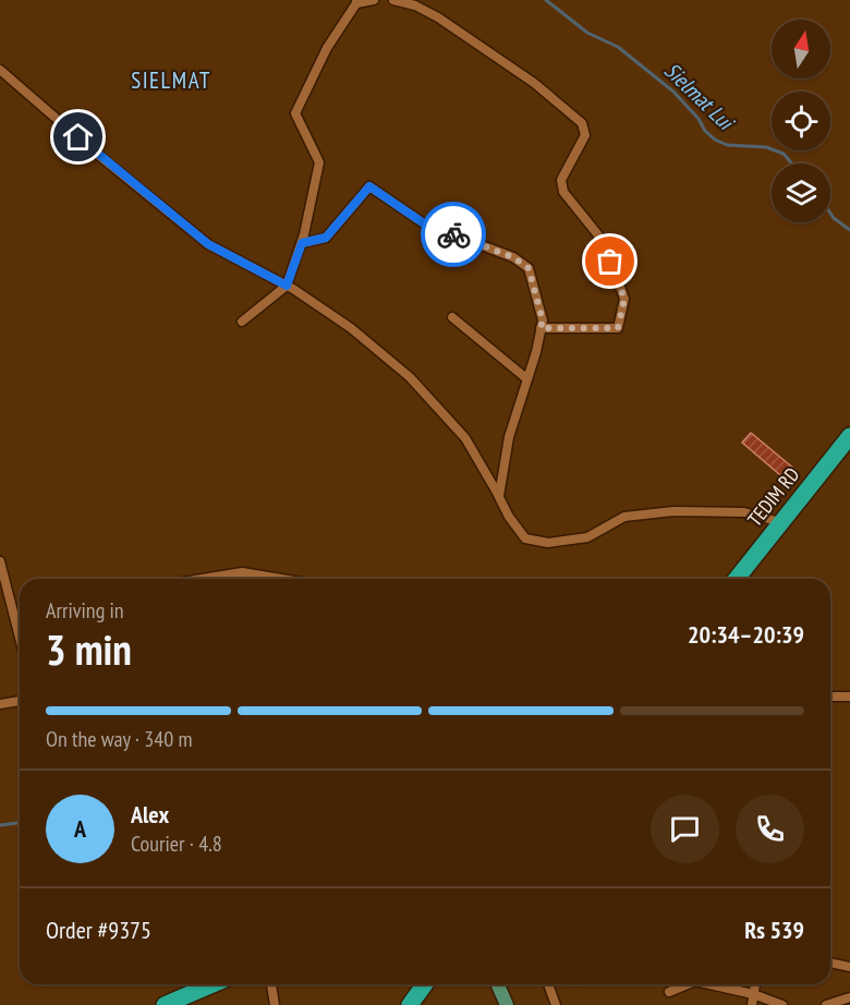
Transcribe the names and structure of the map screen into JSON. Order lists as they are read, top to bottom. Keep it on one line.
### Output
{"streets":{"highway":["TEDIM RD"]},"districts":["SIELMAT"],"water":["Sielmat Lui"],"north":"top","page":{"heading":["3 min","Arriving in","20:34–20:39"],"panel":["Alex","Courier · 4.8","Order #9375","Rs 539"],"bar":"On the way · 340 m","round":"A"}}
